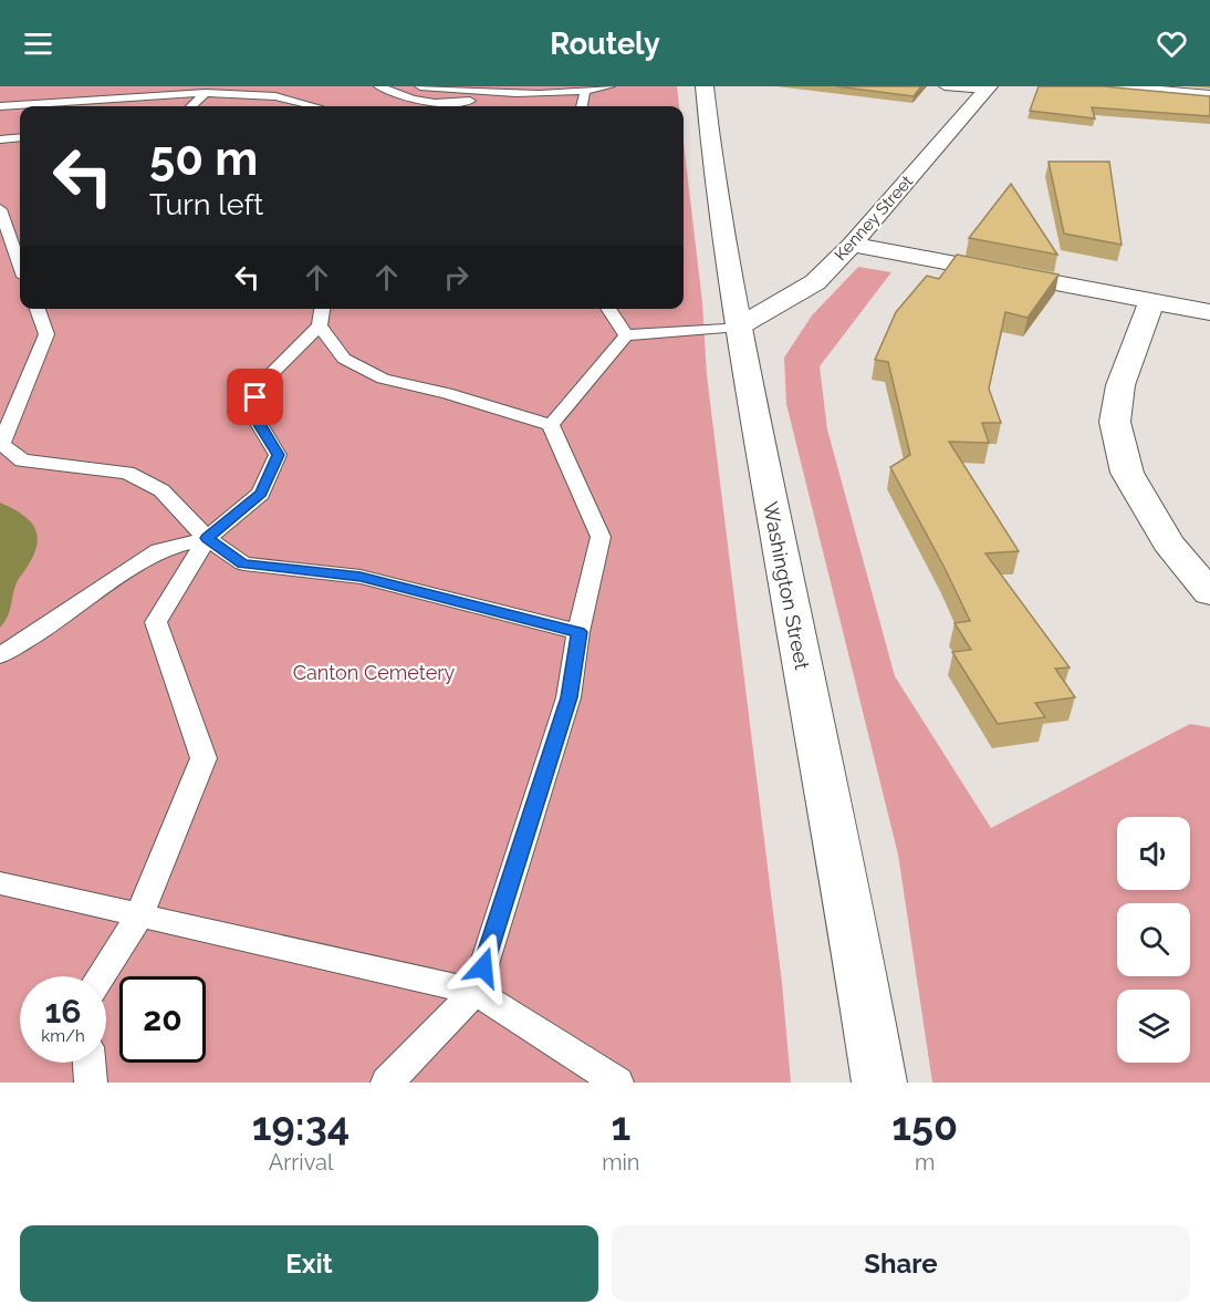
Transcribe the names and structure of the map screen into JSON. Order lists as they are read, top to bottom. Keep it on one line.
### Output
{"streets":{"street":["Kenney Street","Washington Street"]},"crossings":[["Kenney Street","Washington Street"]],"parks":["Canton Cemetery"],"page":{"header":"Routely","turn":["50 m","Turn left"],"speed":"16 km/h","limit":"20","eta":["19:34","Arrival","1","min","150","m"],"buttons":["Exit","Share"]}}
